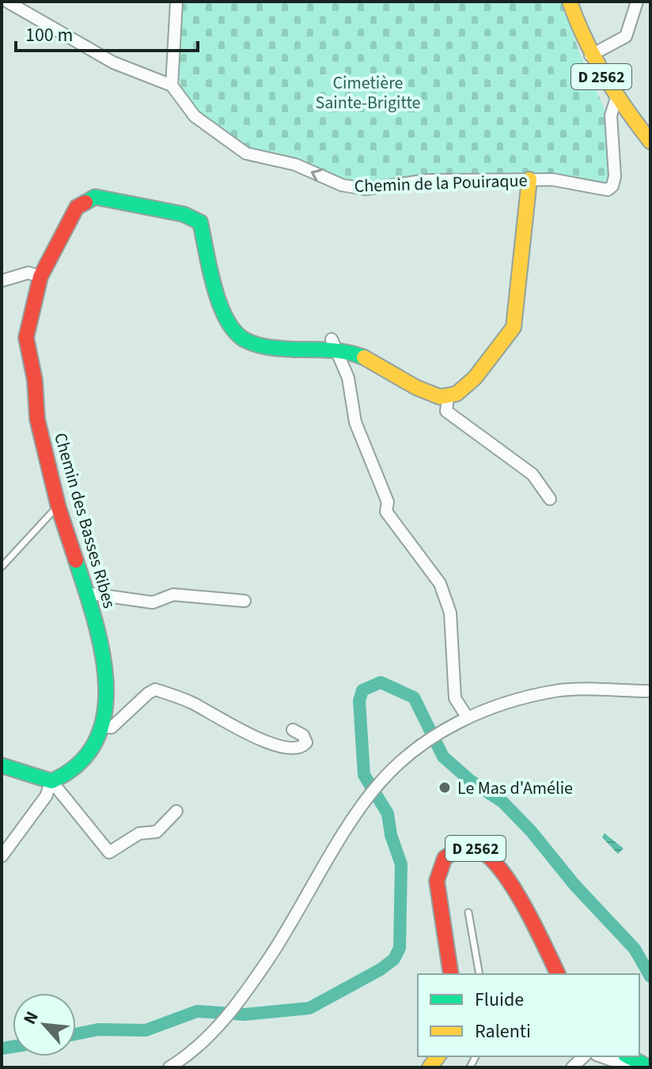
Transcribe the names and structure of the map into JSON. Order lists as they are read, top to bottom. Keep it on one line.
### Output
{"streets":{"street":["D 2562","Chemin de la Pouiraque","Chemin des Basses Ribes"]},"crossings":[["D 2562","Chemin de la Pouiraque"]],"one_way":["Chemin de la Pouiraque"],"parks":["Cimetière Sainte-Brigitte"],"places":["Le Mas d'Amélie"],"legend":["Fluide","Ralenti"],"scale_bar":"100 m","north":"top left"}
